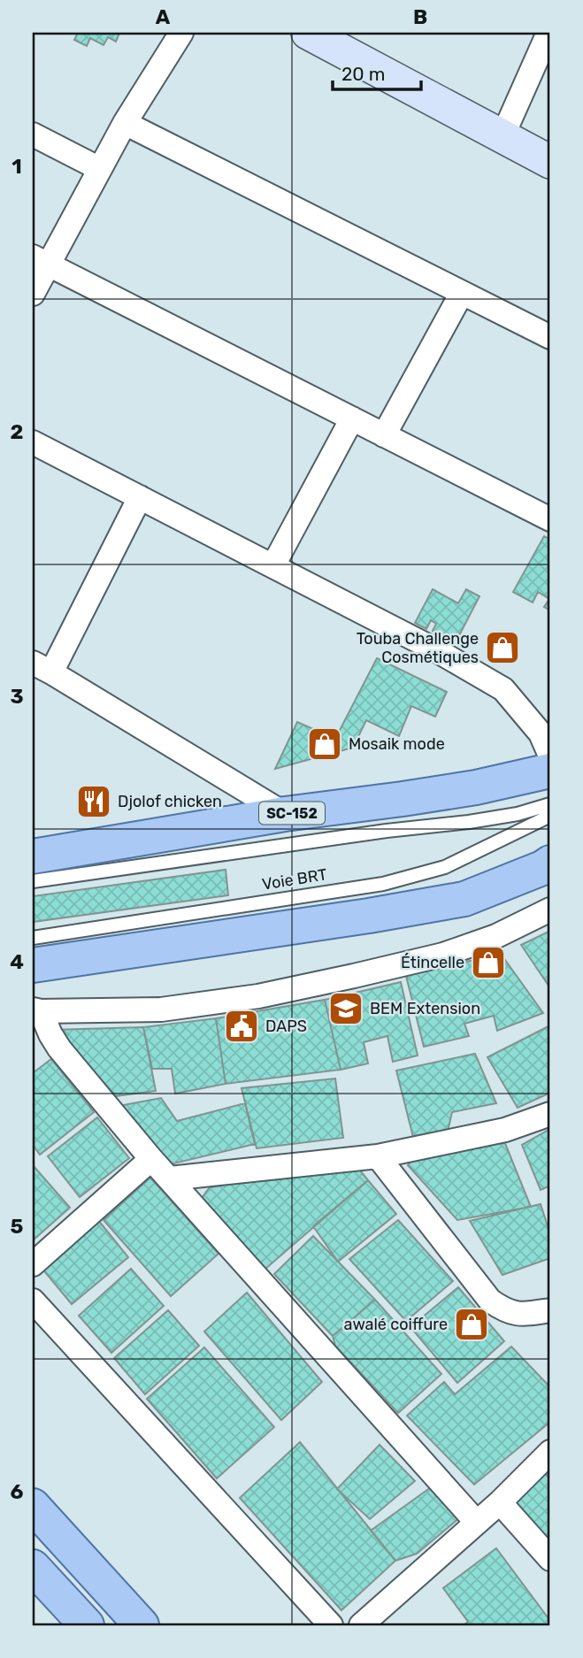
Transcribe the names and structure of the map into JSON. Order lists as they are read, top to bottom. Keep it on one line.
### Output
{"streets":{"main road":["SC-152"],"lane":["Voie BRT"]},"places":{"shop":["Touba Challenge Cosmétiques","Mosaik mode","Étincelle","awalé coiffure"],"restaurant":["Djolof chicken"],"school or university":["BEM Extension"],"public building":["DAPS"]},"scale_bar":"20 m","grid":{"columns":["A","B"],"rows":["1","2","3","4","5","6"]}}
